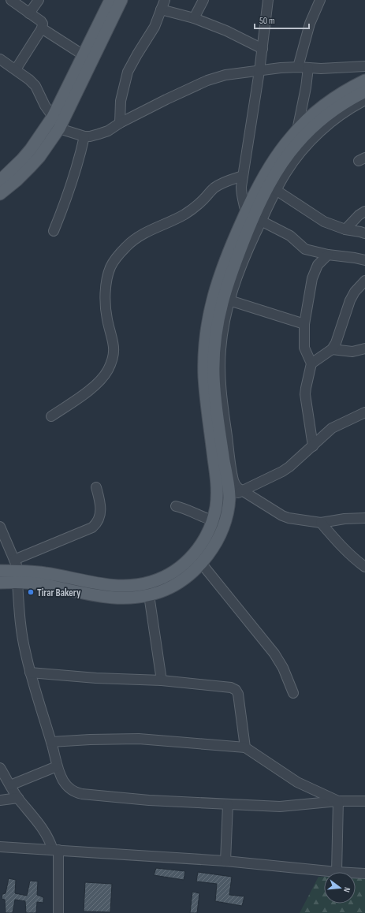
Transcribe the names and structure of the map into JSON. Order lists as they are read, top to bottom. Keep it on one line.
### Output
{"places":["Tirar Bakery"],"scale_bar":"50 m","north":"right"}
